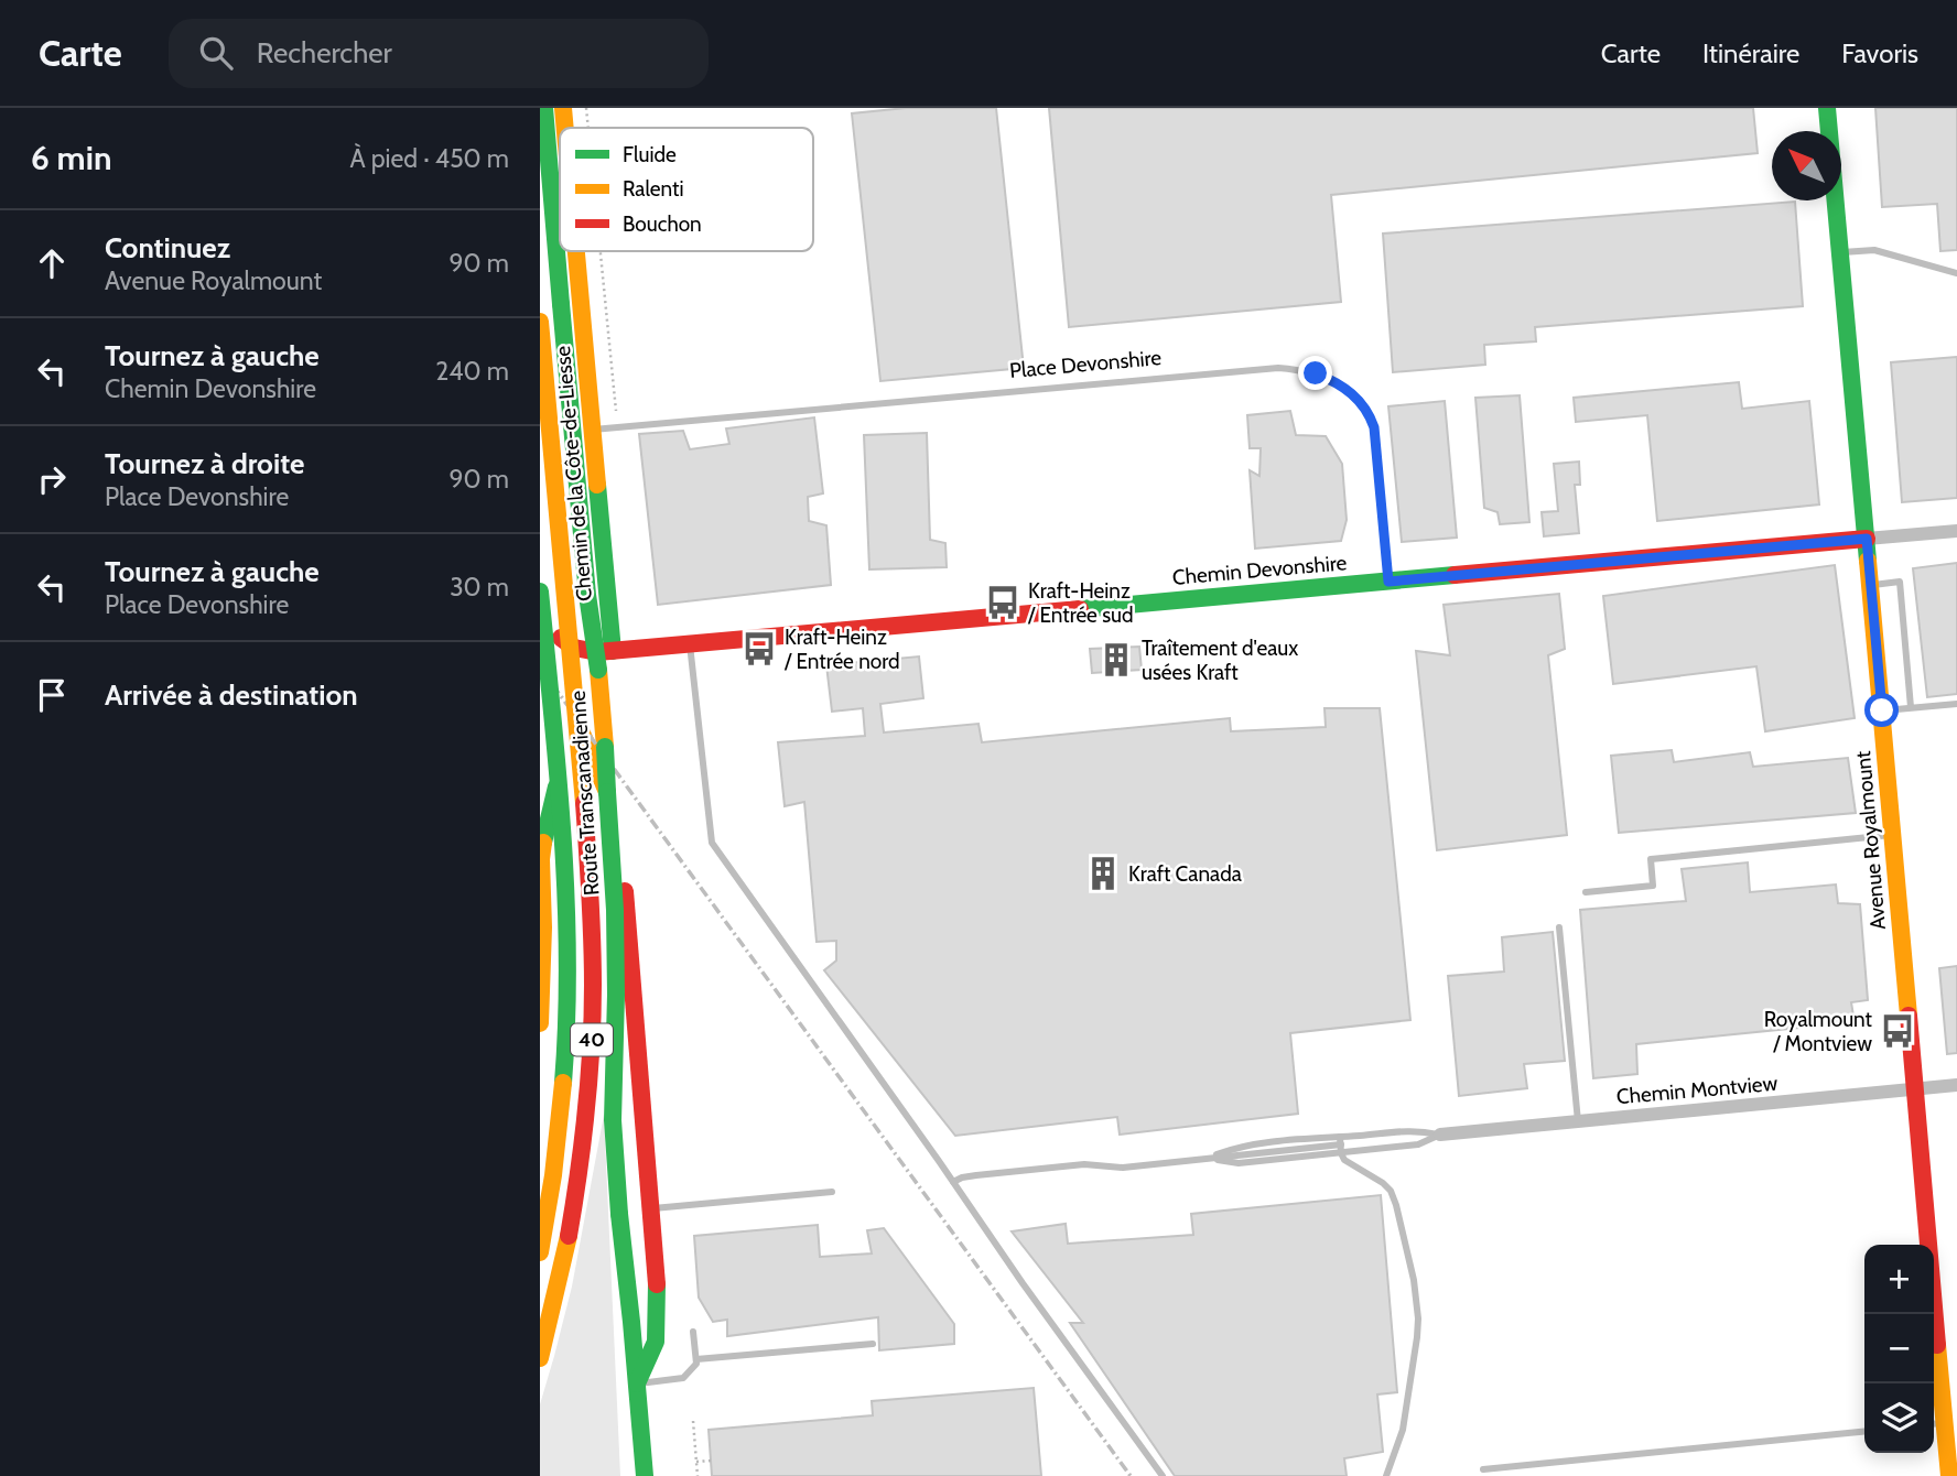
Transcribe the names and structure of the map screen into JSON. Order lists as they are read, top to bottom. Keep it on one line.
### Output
{"streets":{"main road":["Chemin de la Côte-de-Liesse","Chemin Devonshire","Route Transcanadienne","Avenue Royalmount","40"],"street":["Chemin Montview"],"lane":["Place Devonshire"]},"crossings":[["Place Devonshire","Chemin de la Côte-de-Liesse"],["Place Devonshire","Chemin Devonshire"],["Chemin de la Côte-de-Liesse","Chemin Devonshire"],["Chemin Devonshire","Avenue Royalmount"],["Avenue Royalmount","Chemin Montview"]],"places":{"bus stop":["Kraft-Heinz / Entrée sud","Kraft-Heinz / Entrée nord","Royalmount / Montview"],"building":["Traîtement d'eaux usées Kraft","Kraft Canada"]},"legend":["Fluide","Ralenti","Bouchon"],"north":"top left","page":{"header":"Carte","search":"Rechercher","nav":["Carte","Itinéraire","Favoris"],"heading":["6 min","À pied · 450 m"],"list":[["Continuez","Avenue Royalmount","90 m"],["Tournez à gauche","Chemin Devonshire","240 m"],["Tournez à droite","Place Devonshire","90 m"],["Tournez à gauche","Place Devonshire","30 m"],"Arrivée à destination"],"map_buttons":["+","−"]}}
